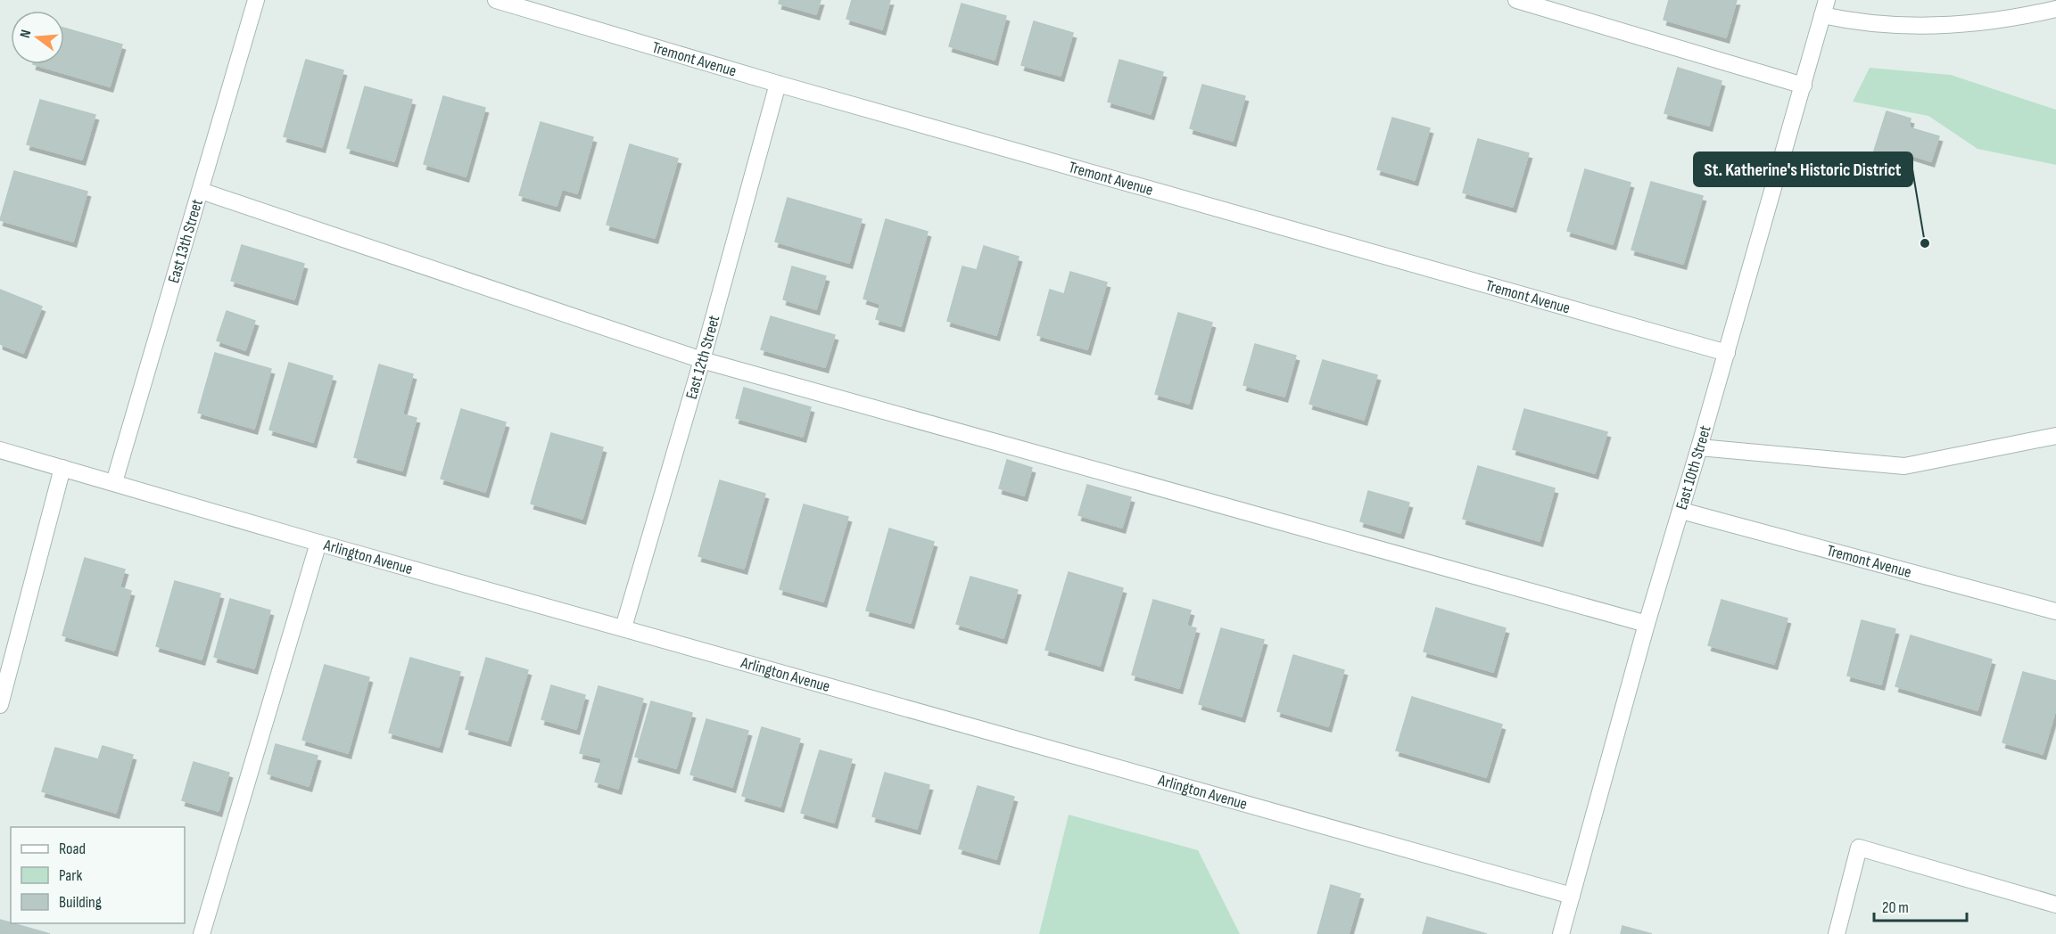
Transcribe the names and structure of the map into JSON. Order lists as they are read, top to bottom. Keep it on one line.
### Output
{"streets":{"street":["Tremont Avenue","East 13th Street","East 12th Street","East 10th Street","Arlington Avenue"]},"crossings":[["Tremont Avenue","East 12th Street"],["Tremont Avenue","East 10th Street"],["East 13th Street","Arlington Avenue"],["East 12th Street","Arlington Avenue"],["East 10th Street","Arlington Avenue"]],"places":["St. Katherine's Historic District"],"legend":["Road","Park","Building"],"scale_bar":"20 m","north":"left"}
